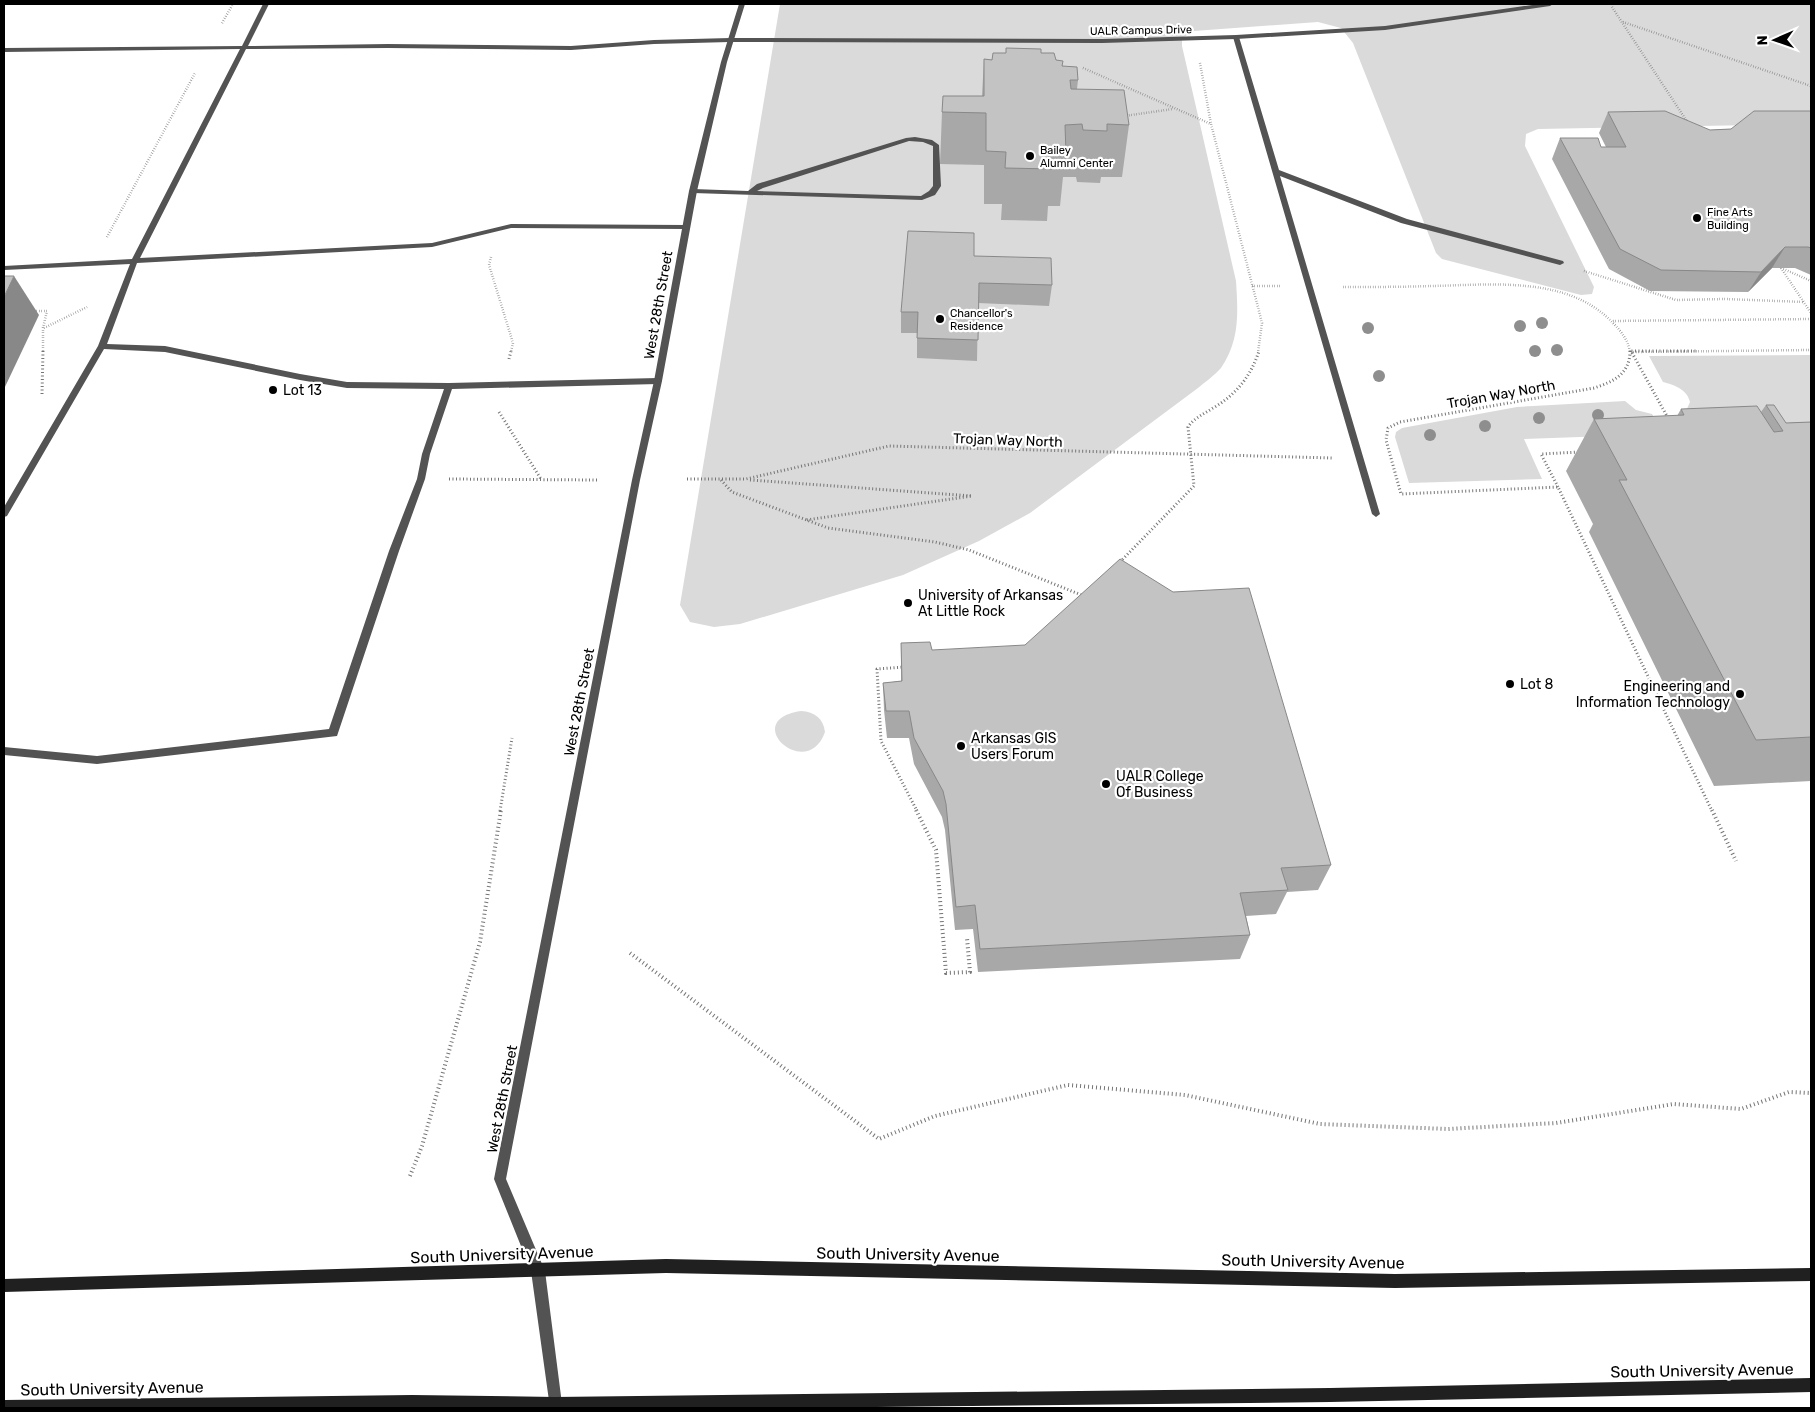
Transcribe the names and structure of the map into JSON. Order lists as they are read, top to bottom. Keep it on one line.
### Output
{"streets":{"main road":["South University Avenue"],"street":["UALR Campus Drive","West 28th Street"],"path":["Trojan Way North"]},"crossings":[["UALR Campus Drive","West 28th Street"],["West 28th Street","South University Avenue"]],"places":["Bailey Alumni Center","Fine Arts Building","Chancellor's Residence","Lot 13","University of Arkansas At Little Rock","Lot 8","Engineering and Information Technology","Arkansas GIS Users Forum","UALR College Of Business"],"north":"left"}
